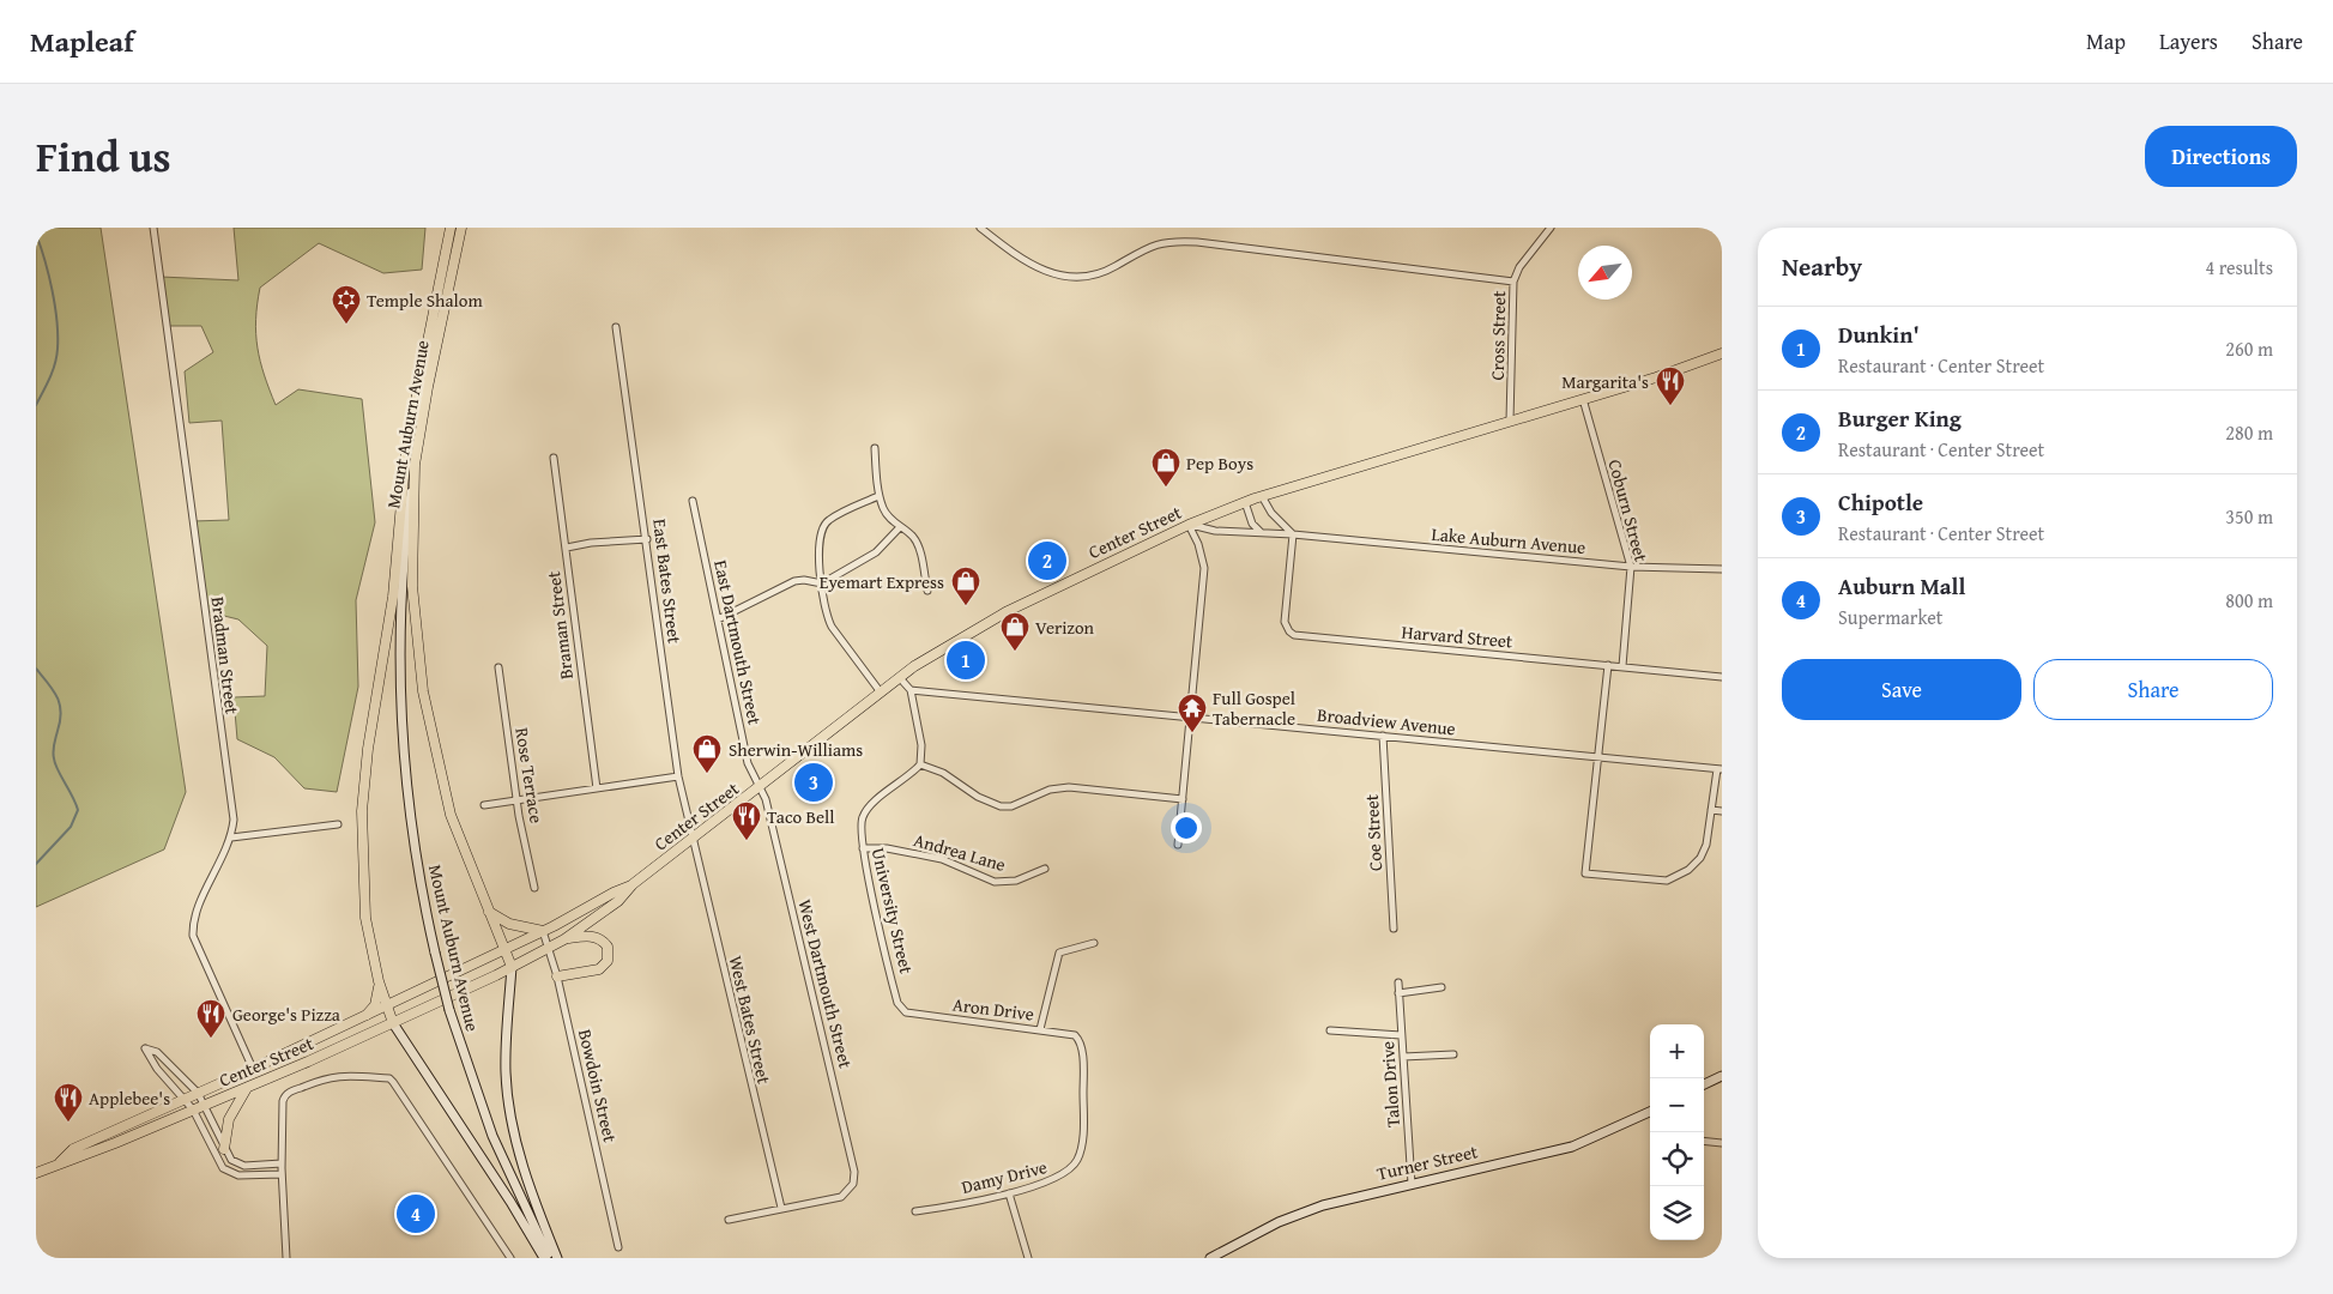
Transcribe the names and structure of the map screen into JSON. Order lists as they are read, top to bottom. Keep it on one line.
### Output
{"streets":{"main road":["Mount Auburn Avenue","Center Street","Turner Street"],"street":["Cross Street","Coburn Street","Lake Auburn Avenue","East Bates Street","Braman Street","Harvard Street","East Dartmouth Street","Bradman Street","Broadview Avenue","Rose Terrace","Coe Street","Andrea Lane","University Street","West Dartmouth Street","Aron Drive","West Bates Street","Talon Drive","Bowdoin Street","Damy Drive"]},"crossings":[["Cross Street","Center Street"],["Coburn Street","Center Street"],["Coburn Street","Lake Auburn Avenue"],["Coburn Street","Harvard Street"],["Center Street","Lake Auburn Avenue"],["Center Street","East Bates Street"],["Center Street","East Dartmouth Street"],["Center Street","Bradman Street"],["Center Street","West Dartmouth Street"],["Center Street","West Bates Street"],["Center Street","Bowdoin Street"],["Lake Auburn Avenue","Harvard Street"],["East Bates Street","West Bates Street"],["East Dartmouth Street","West Dartmouth Street"],["Broadview Avenue","Coe Street"],["Andrea Lane","University Street"],["University Street","Aron Drive"],["West Dartmouth Street","West Bates Street"],["Aron Drive","Damy Drive"],["Talon Drive","Turner Street"]],"places":{"synagogue":["Temple Shalom"],"restaurant":["Margarita's","Taco Bell","George's Pizza","Applebee's"],"shop":["Pep Boys","Eyemart Express","Verizon","Sherwin-Williams"],"temple":["Full Gospel Tabernacle"]},"north":"bottom left","page":{"header":"Mapleaf","nav":["Map","Layers","Share"],"title":"Find us","buttons":["Directions",["Save","Share"]],"heading":["Nearby","4 results"],"list":[{"mark":"1","name":"Dunkin'","note":"Restaurant · Center Street","value":"260 m"},{"mark":"2","name":"Burger King","note":"Restaurant · Center Street","value":"280 m"},{"mark":"3","name":"Chipotle","note":"Restaurant · Center Street","value":"350 m"},{"mark":"4","name":"Auburn Mall","note":"Supermarket","value":"800 m"}],"pins":["2","1","3","4"],"map_buttons":["+","−"]}}
